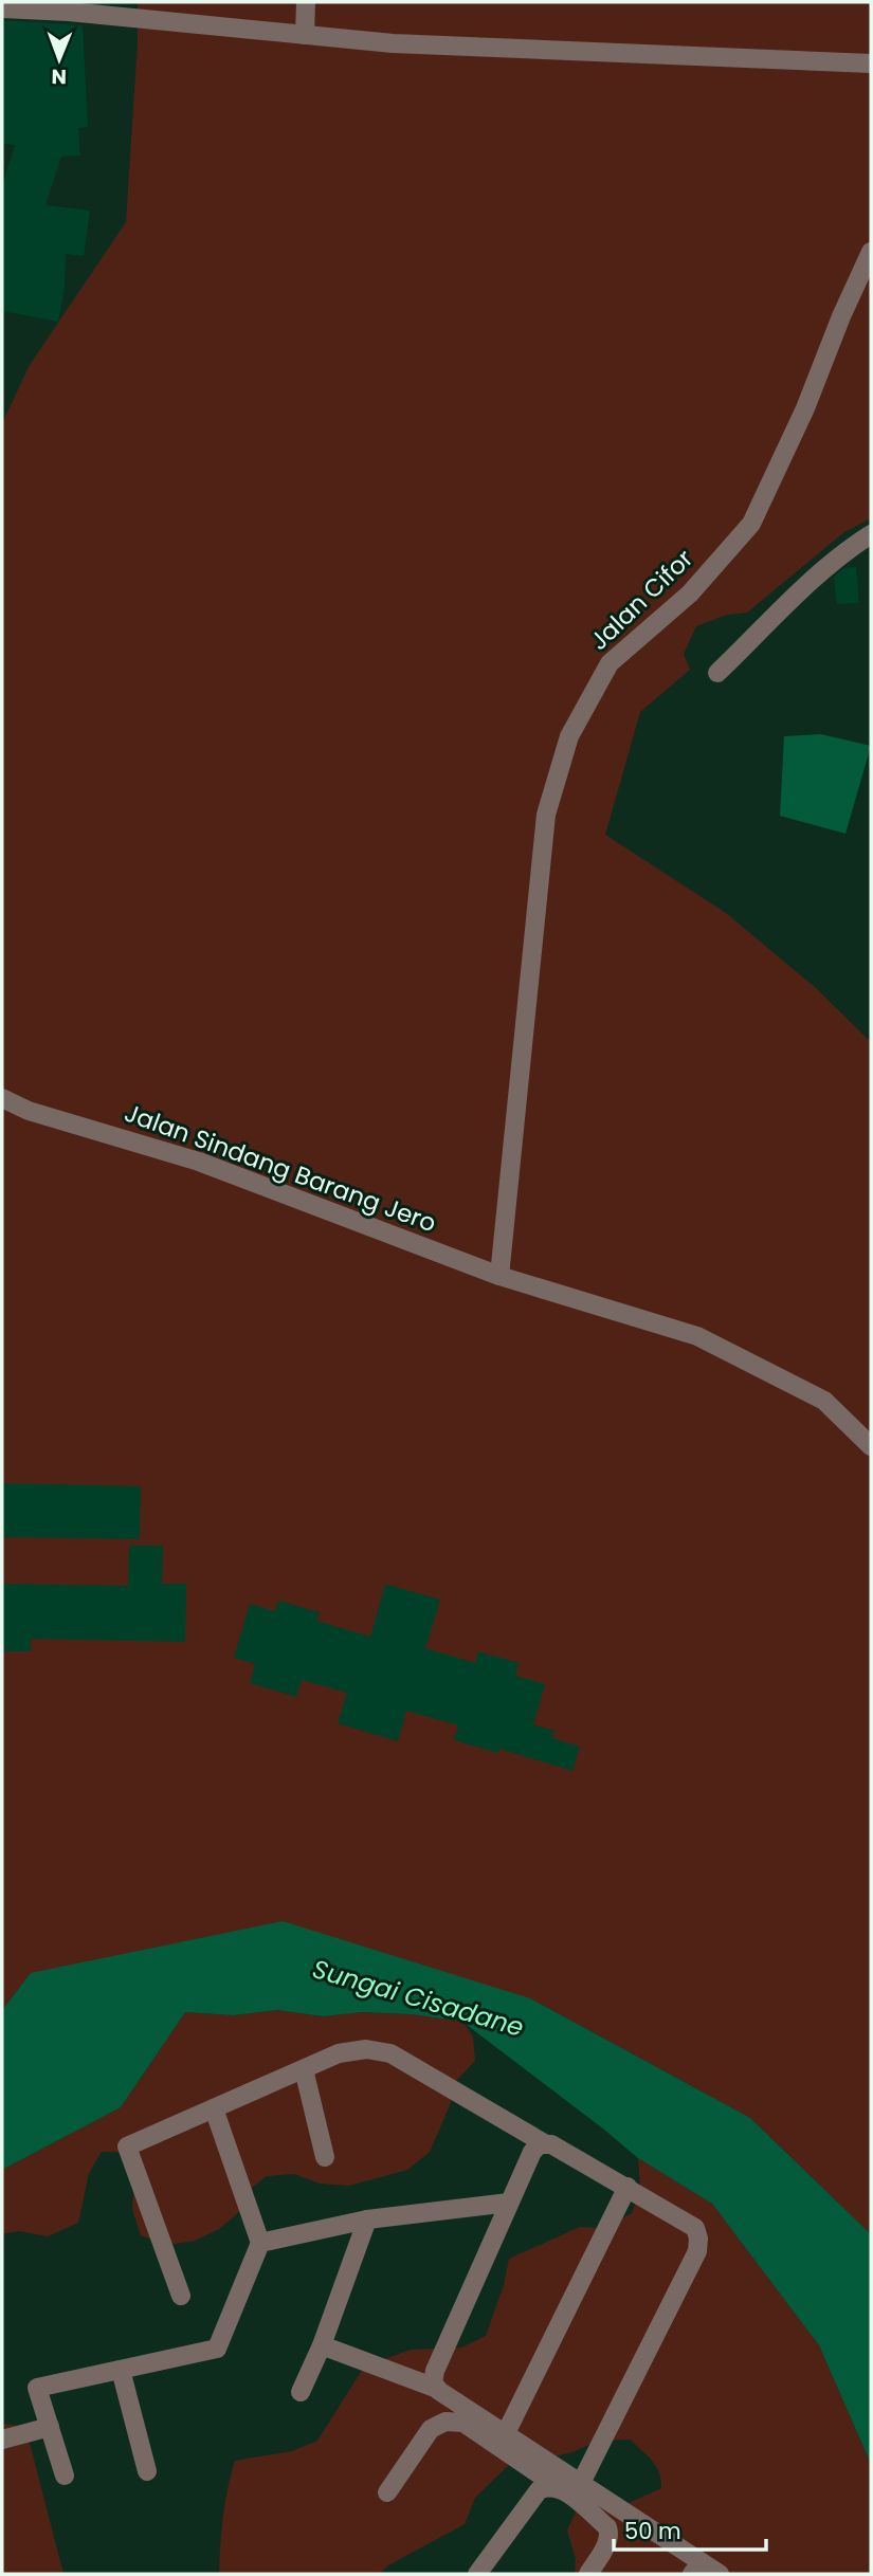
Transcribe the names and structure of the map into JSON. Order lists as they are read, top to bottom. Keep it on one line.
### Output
{"streets":{"street":["Jalan Cifor","Jalan Sindang Barang Jero"]},"crossings":[["Jalan Cifor","Jalan Sindang Barang Jero"]],"water":["Sungai Cisadane"],"scale_bar":"50 m","north":"bottom"}
